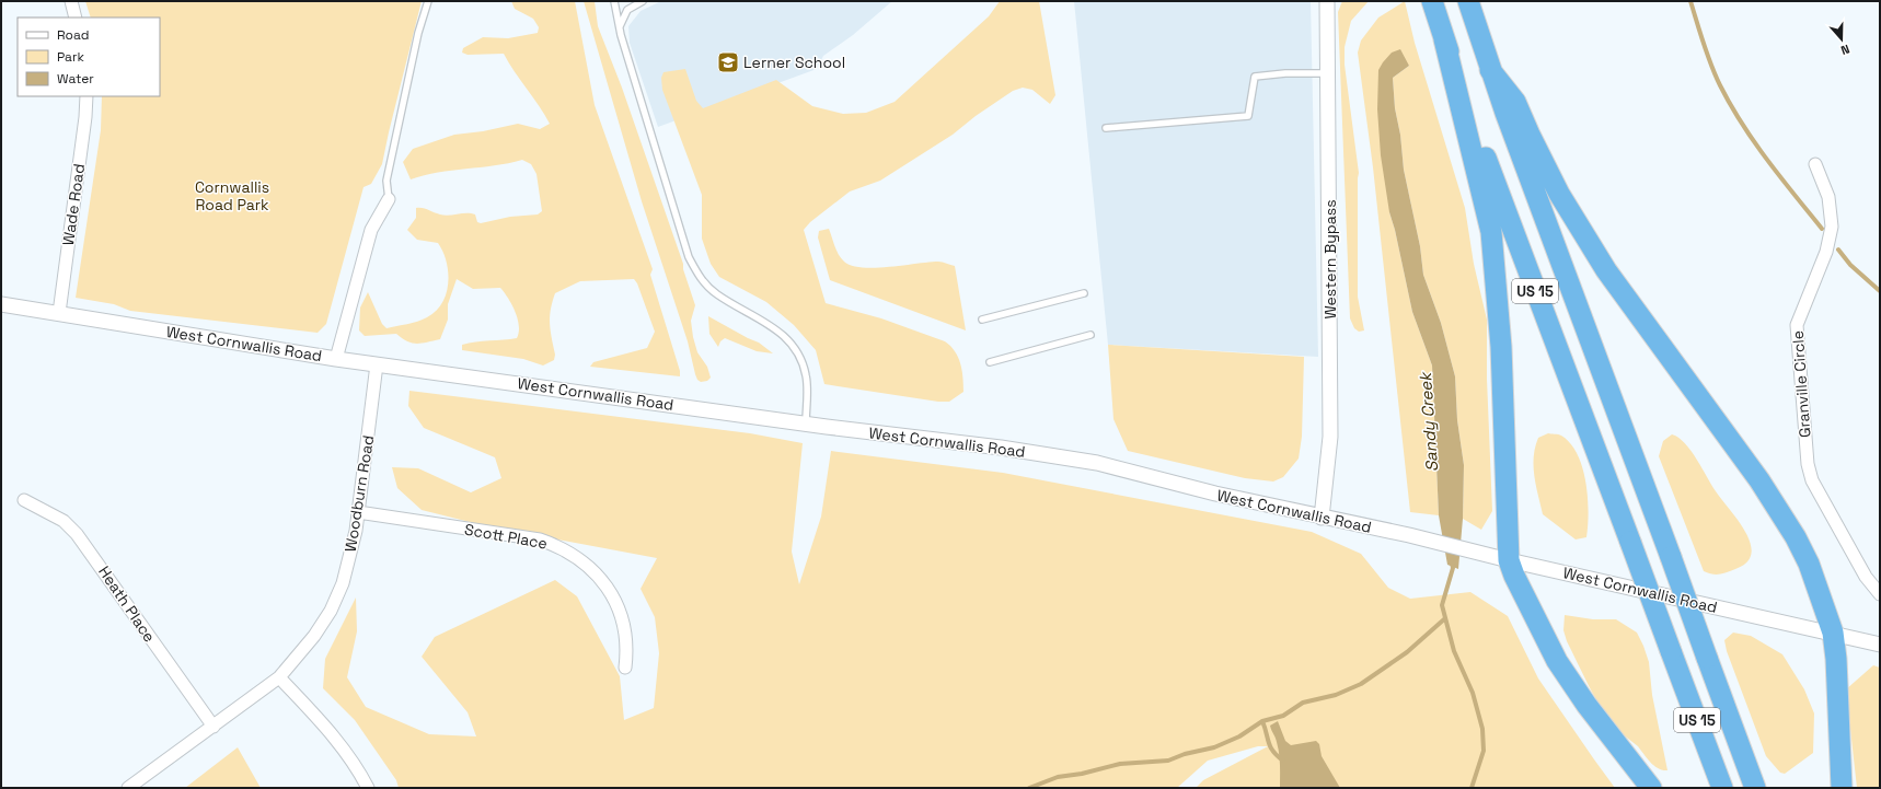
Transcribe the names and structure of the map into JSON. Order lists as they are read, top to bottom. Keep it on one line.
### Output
{"streets":{"highway":["US 15"],"street":["Wade Road","Western Bypass","West Cornwallis Road","Granville Circle","Woodburn Road","Scott Place","Heath Place"]},"crossings":[["Wade Road","West Cornwallis Road"],["Western Bypass","West Cornwallis Road"],["West Cornwallis Road","Woodburn Road"],["Woodburn Road","Scott Place"],["Woodburn Road","Heath Place"]],"water":["Sandy Creek"],"parks":["Cornwallis Road Park"],"places":{"school or university":["Lerner School"]},"legend":["Road","Park","Water"],"north":"bottom"}
